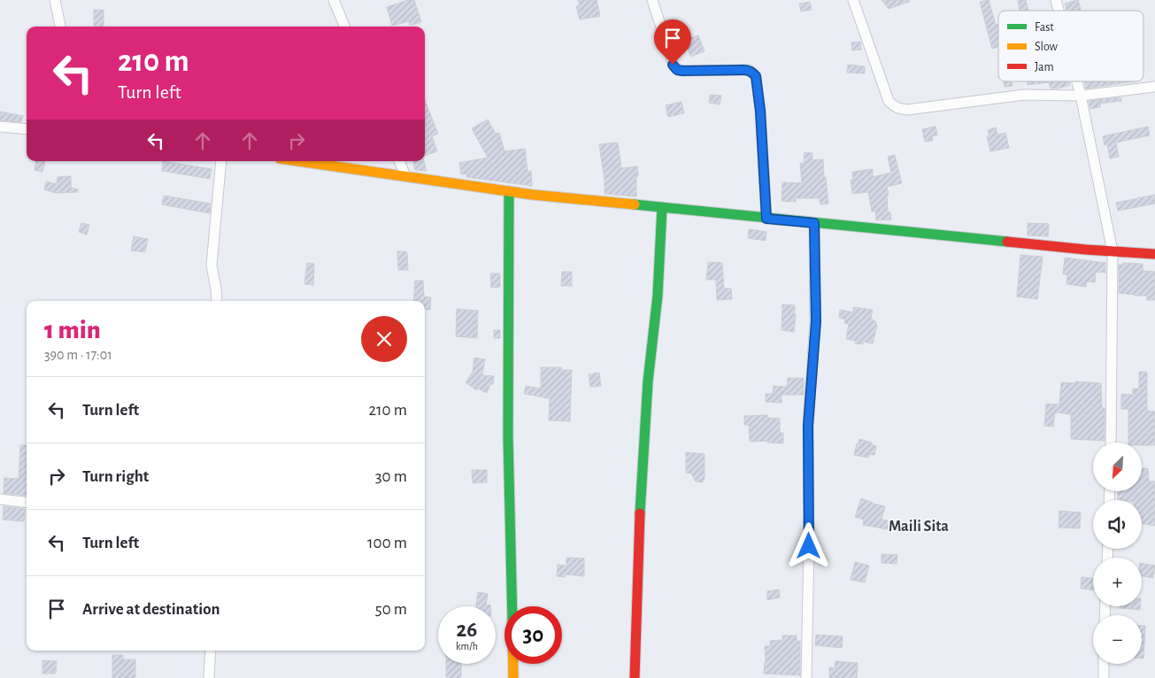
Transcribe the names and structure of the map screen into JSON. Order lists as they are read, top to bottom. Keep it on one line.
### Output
{"districts":["Maili Sita"],"legend":["Fast","Slow","Jam"],"north":"bottom left","page":{"turn":["210 m","Turn left"],"heading":["1 min","390 m · 17:01"],"list":[{"name":"Turn left","value":"210 m"},{"name":"Turn right","value":"30 m"},{"name":"Turn left","value":"100 m"},{"name":"Arrive at destination","value":"50 m"}],"map_buttons":["+","−"],"speed":"26 km/h","limit":"30"}}
